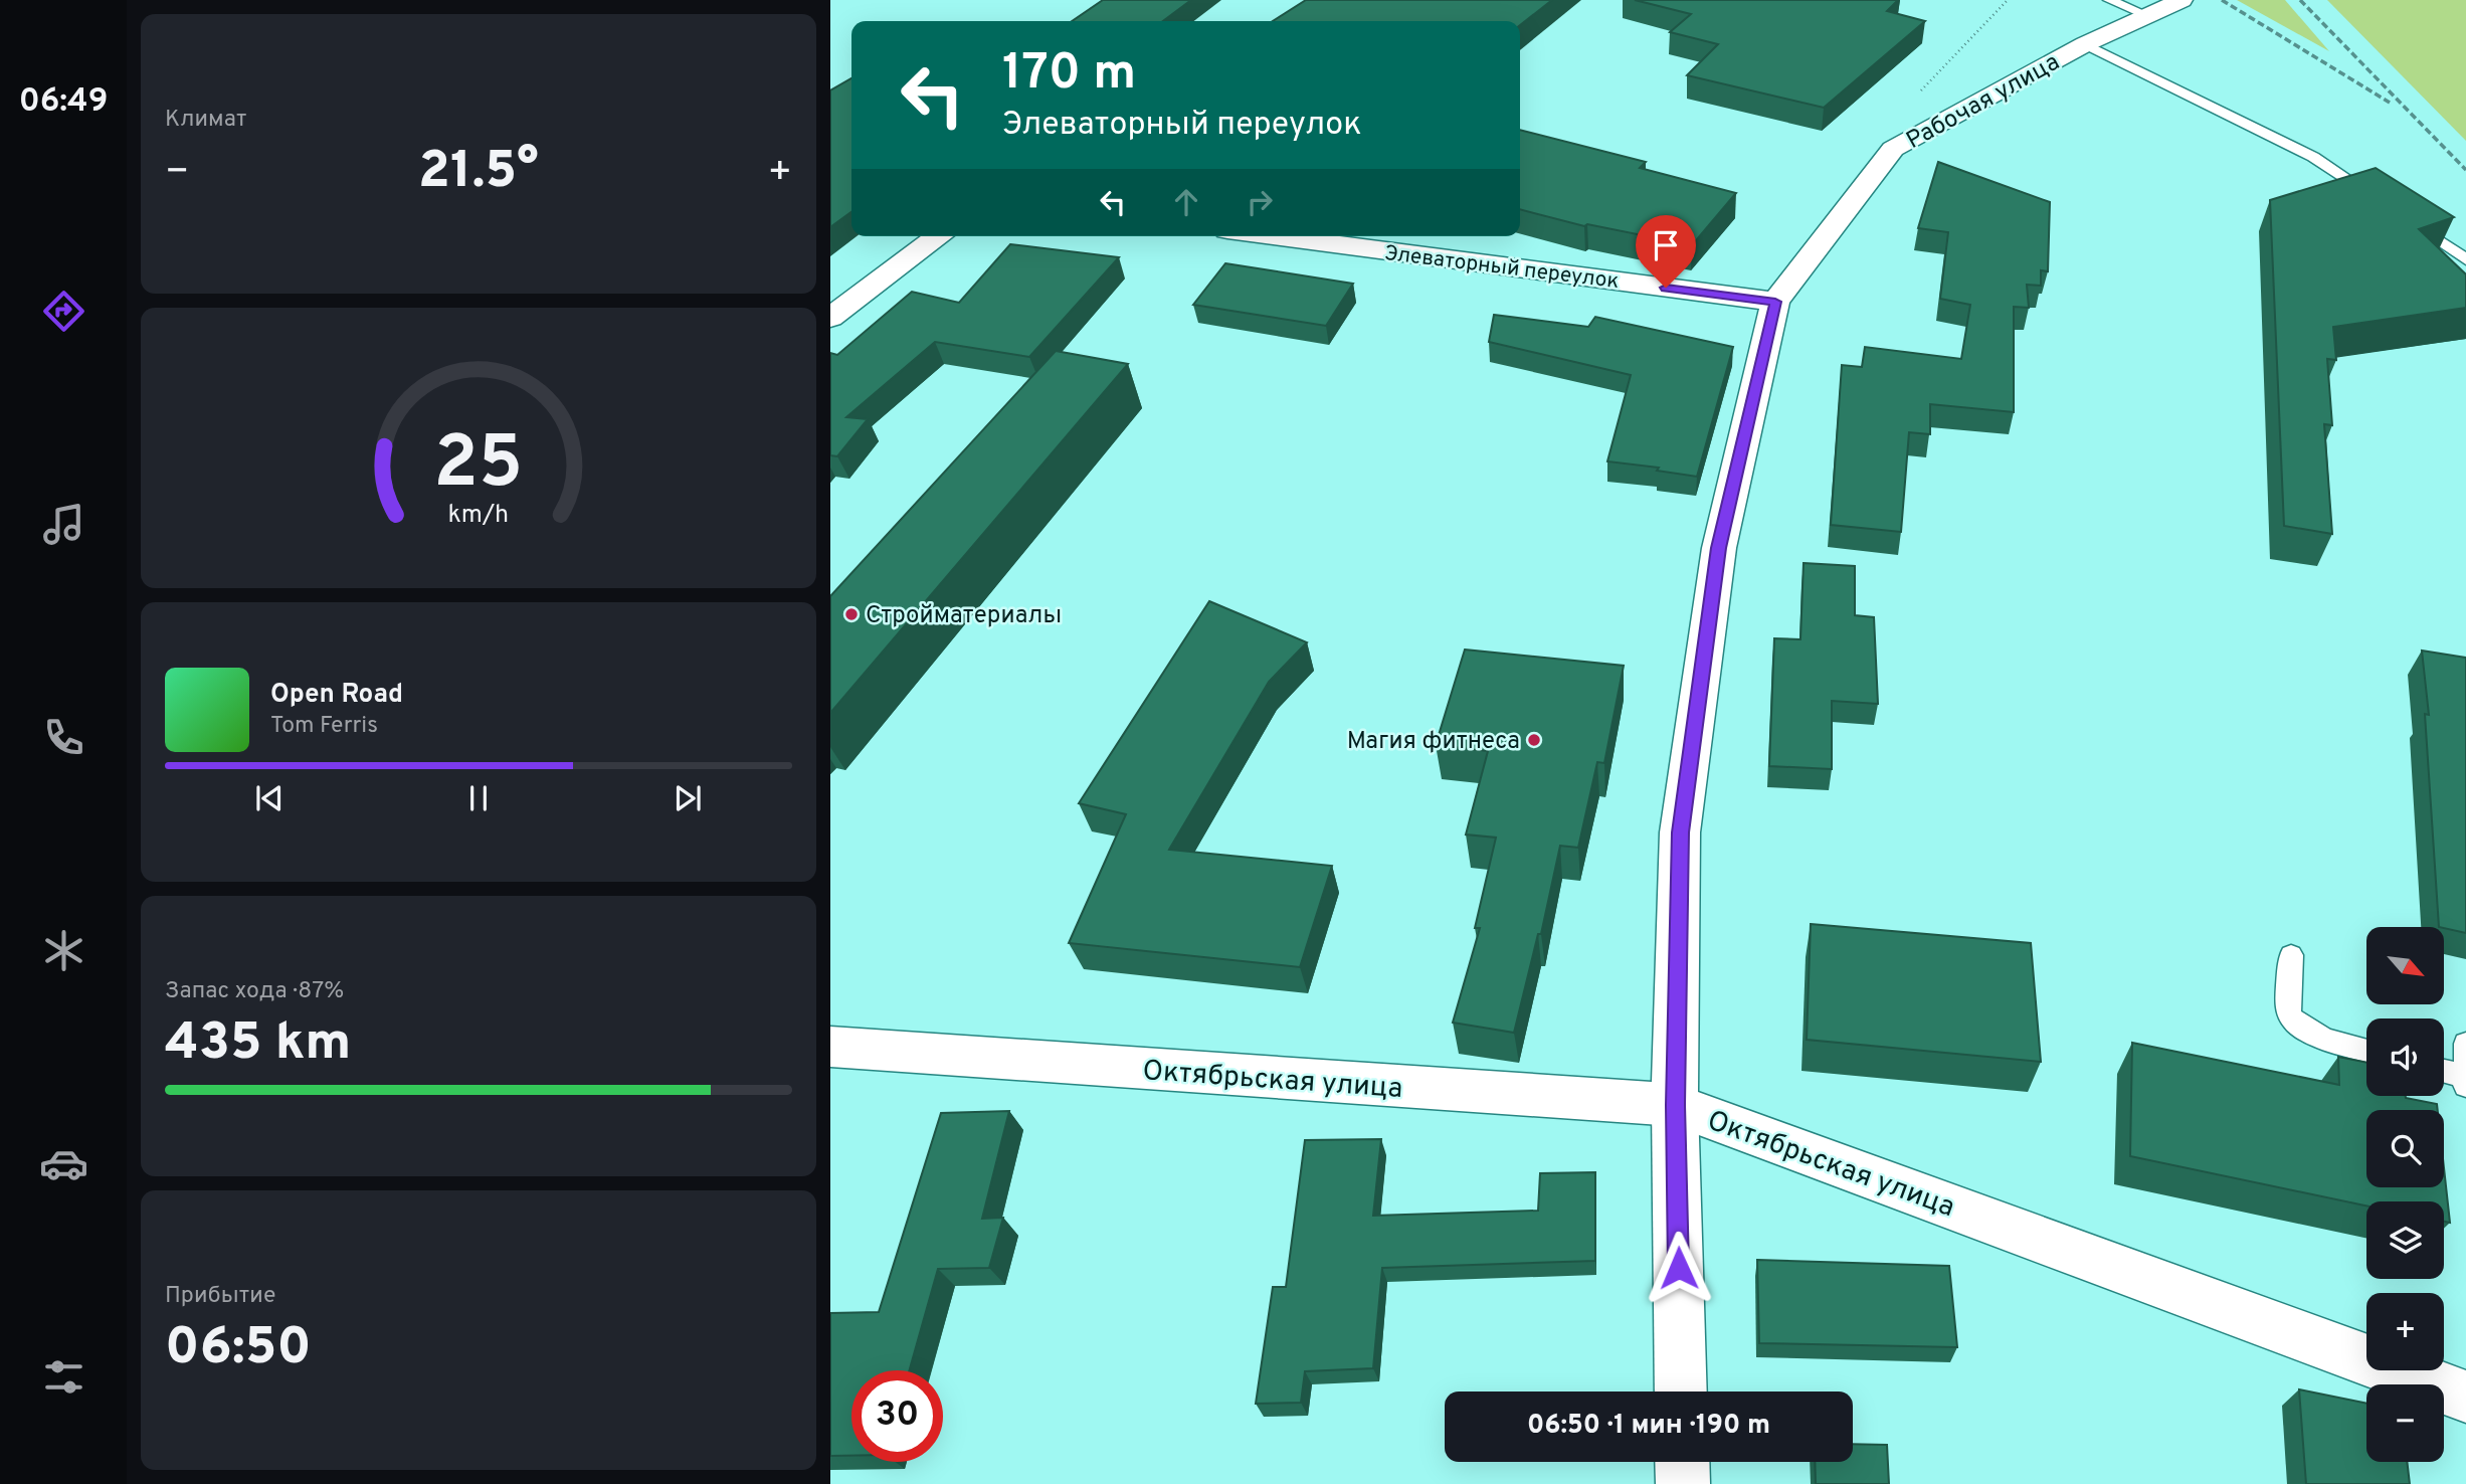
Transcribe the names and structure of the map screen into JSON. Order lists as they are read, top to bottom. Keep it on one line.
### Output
{"streets":{"street":["Рабочая улица","Элеваторный переулок","Октябрьская улица"]},"crossings":[["Рабочая улица","Элеваторный переулок"],["Рабочая улица","Октябрьская улица"]],"places":["Стройматериалы","Магия фитнеса"],"north":"bottom right","page":{"tabs":"06:49","tile":["Климат",["Запас хода · 87%","435 km"],["Прибытие","06:50"]],"turn":["170 m","Элеваторный переулок"],"heat":["−","21.5°","+"],"song":["Open Road","Tom Ferris"],"map_buttons":["+","−"],"limit":"30","trip":"06:50 · 1 мин · 190 m","gauge":["25","km/h"]}}
